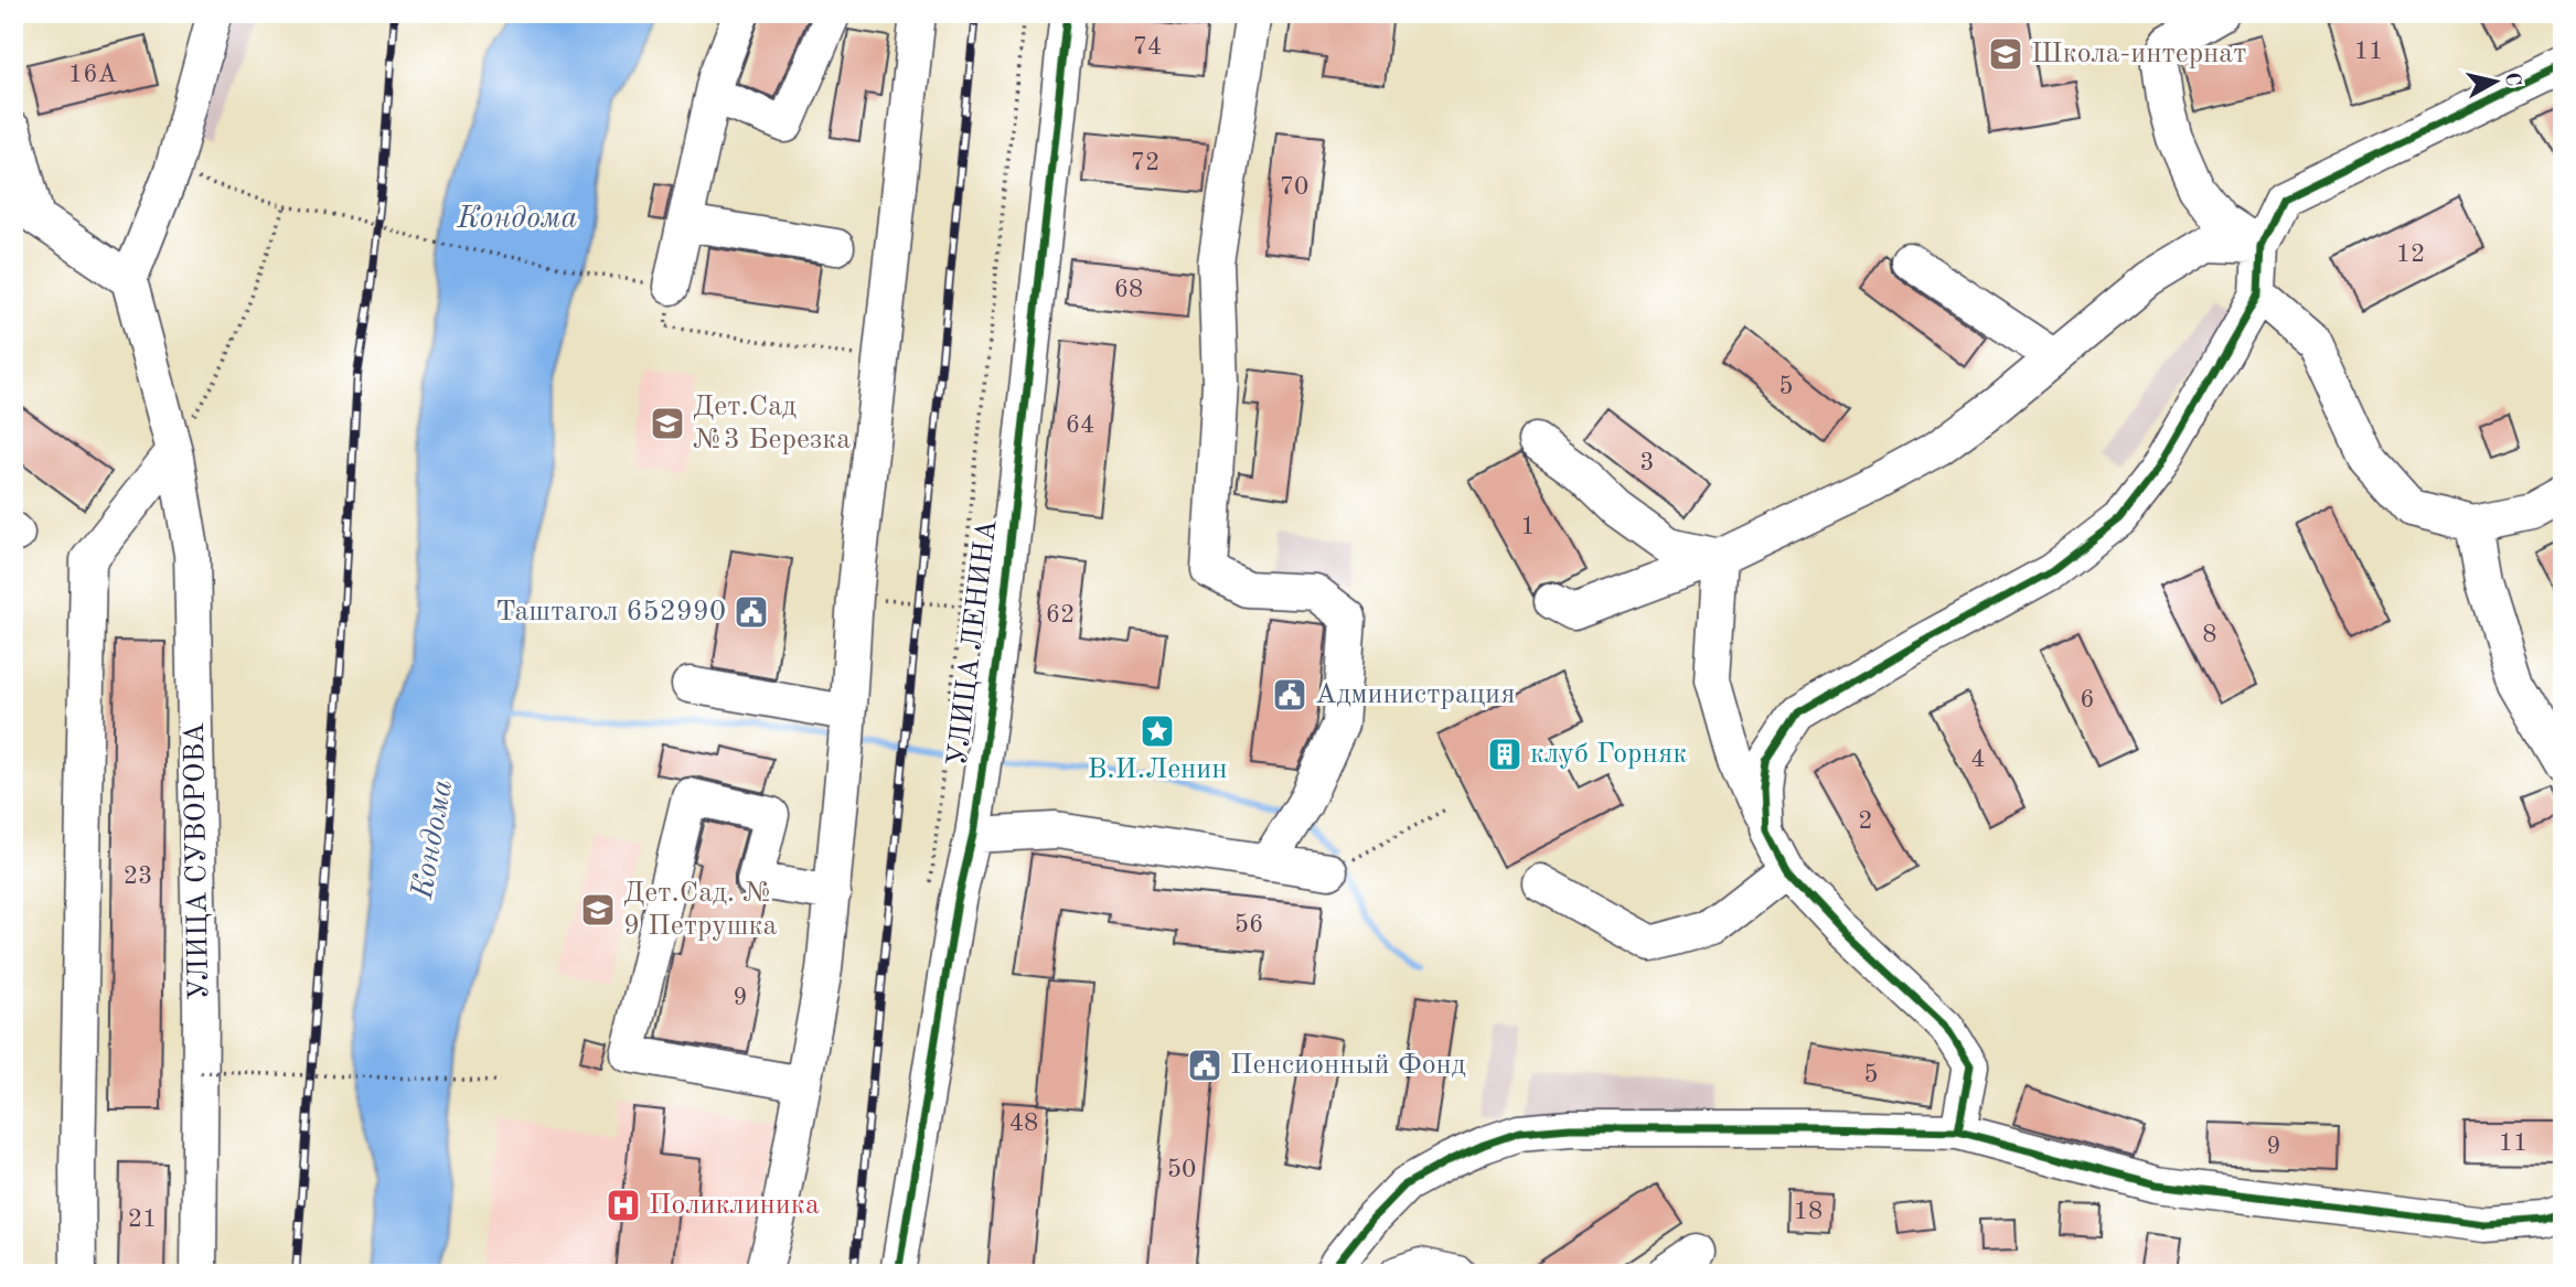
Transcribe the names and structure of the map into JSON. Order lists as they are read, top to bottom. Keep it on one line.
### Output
{"streets":{"street":["УЛИЦА ЛЕНИНА","УЛИЦА СУВОРОВА"]},"water":["Кондома"],"places":{"school or university":["Школа-интернат","Дет.Сад №3 Березка","Дет.Сад. № 9 Петрушка"],"public building":["Таштагол 652990","Администрация","Пенсионный Фонд"],"place":["В.И.Ленин"],"building":["клуб Горняк"],"hospital":["Поликлиника"]},"house_numbers":["74","11","16А","72","70","12","68","5","64","3","1","62","8","6","4","2","23","56","9","5","48","11","9","50","18","21"],"north":"right"}
